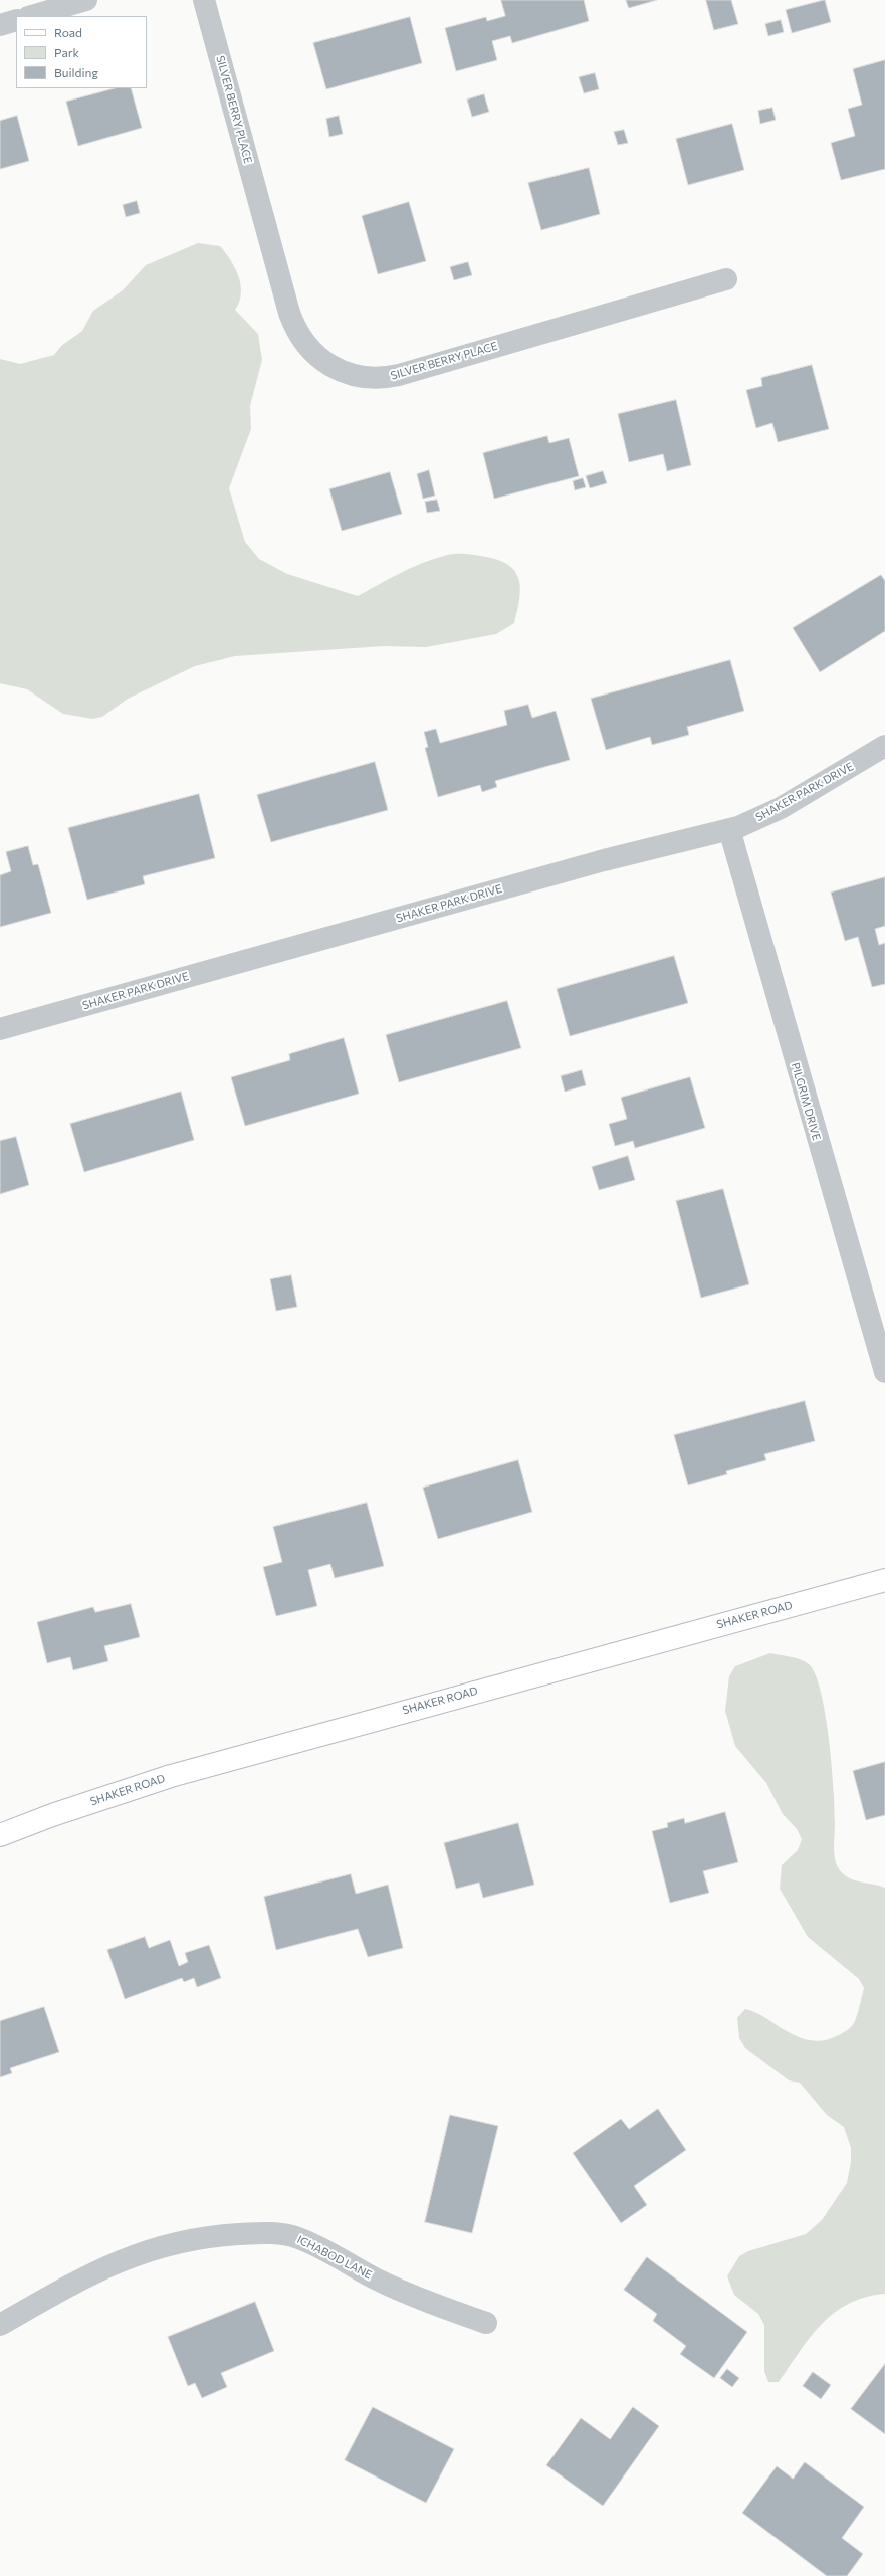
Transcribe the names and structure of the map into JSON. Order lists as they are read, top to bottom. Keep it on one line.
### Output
{"streets":{"main road":["SHAKER ROAD"],"street":["SILVER BERRY PLACE","SHAKER PARK DRIVE","PILGRIM DRIVE","ICHABOD LANE"]},"crossings":[["SHAKER PARK DRIVE","PILGRIM DRIVE"]],"legend":["Road","Park","Building"]}
